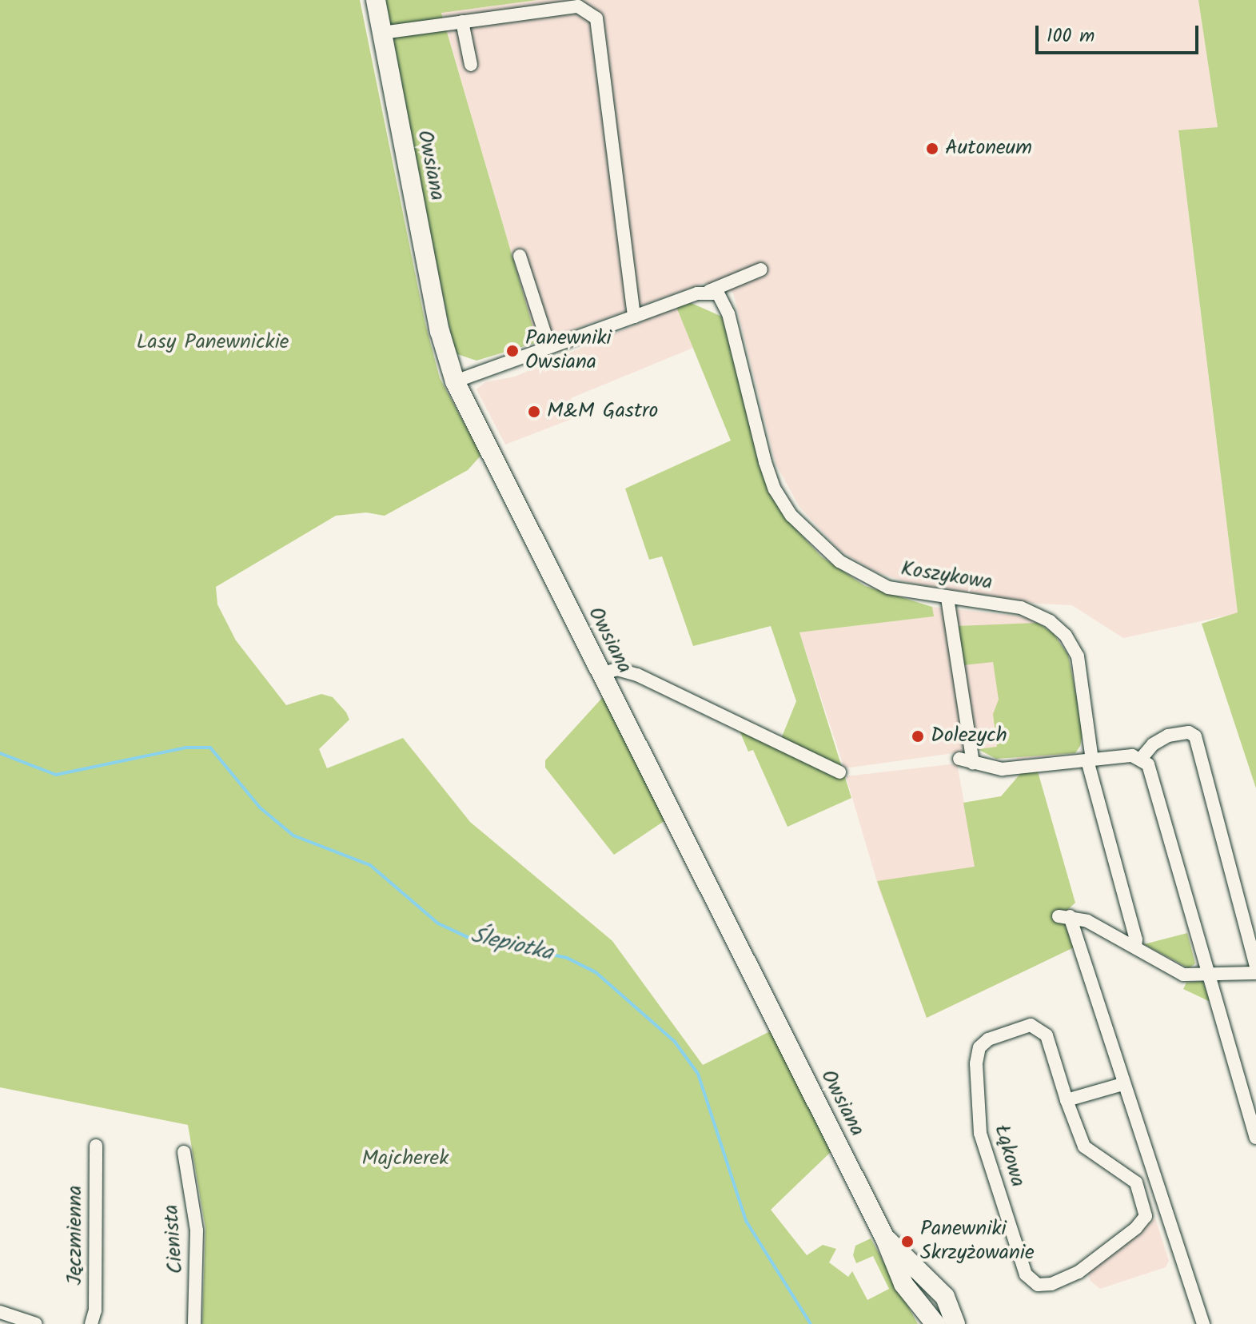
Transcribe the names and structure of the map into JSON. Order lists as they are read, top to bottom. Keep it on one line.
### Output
{"streets":{"street":["Owsiana","Koszykowa","Łąkowa","Jęczmienna","Cienista"]},"water":["Ślepiotka"],"parks":["Lasy Panewnickie","Majcherek"],"places":["Autoneum","Panewniki Owsiana","M&M Gastro","Dolezych","Panewniki Skrzyżowanie"],"scale_bar":"100 m"}
